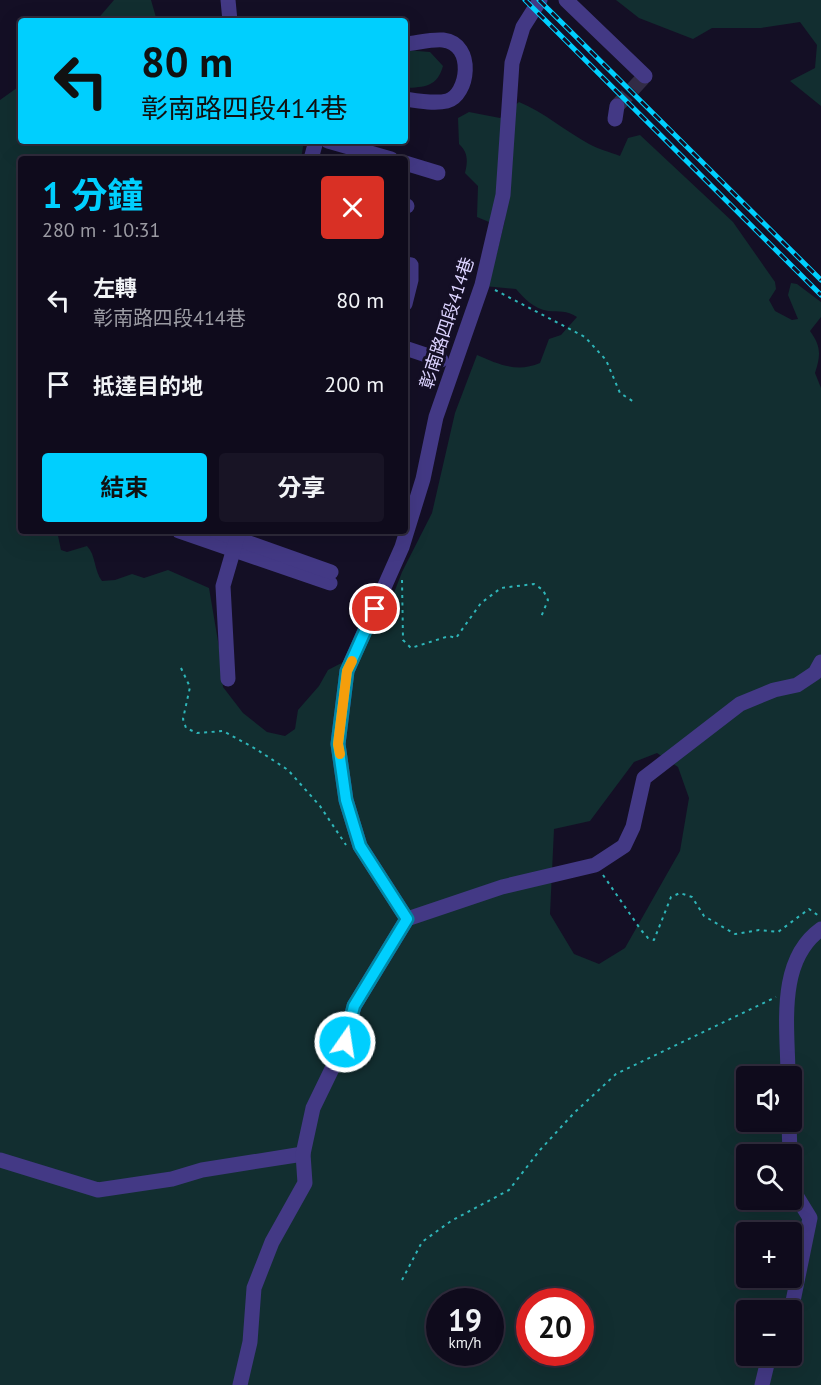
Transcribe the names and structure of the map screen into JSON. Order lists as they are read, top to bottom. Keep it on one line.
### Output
{"streets":{"street":["彰南路四段414巷"]},"page":{"turn":["80 m","彰南路四段414巷"],"heading":["1 分鐘","280 m · 10:31"],"list":[{"name":"左轉","note":"彰南路四段414巷","value":"80 m"},{"name":"抵達目的地","value":"200 m"}],"buttons":["結束","分享"],"map_buttons":["+","−"],"speed":"19 km/h","limit":"20"}}
